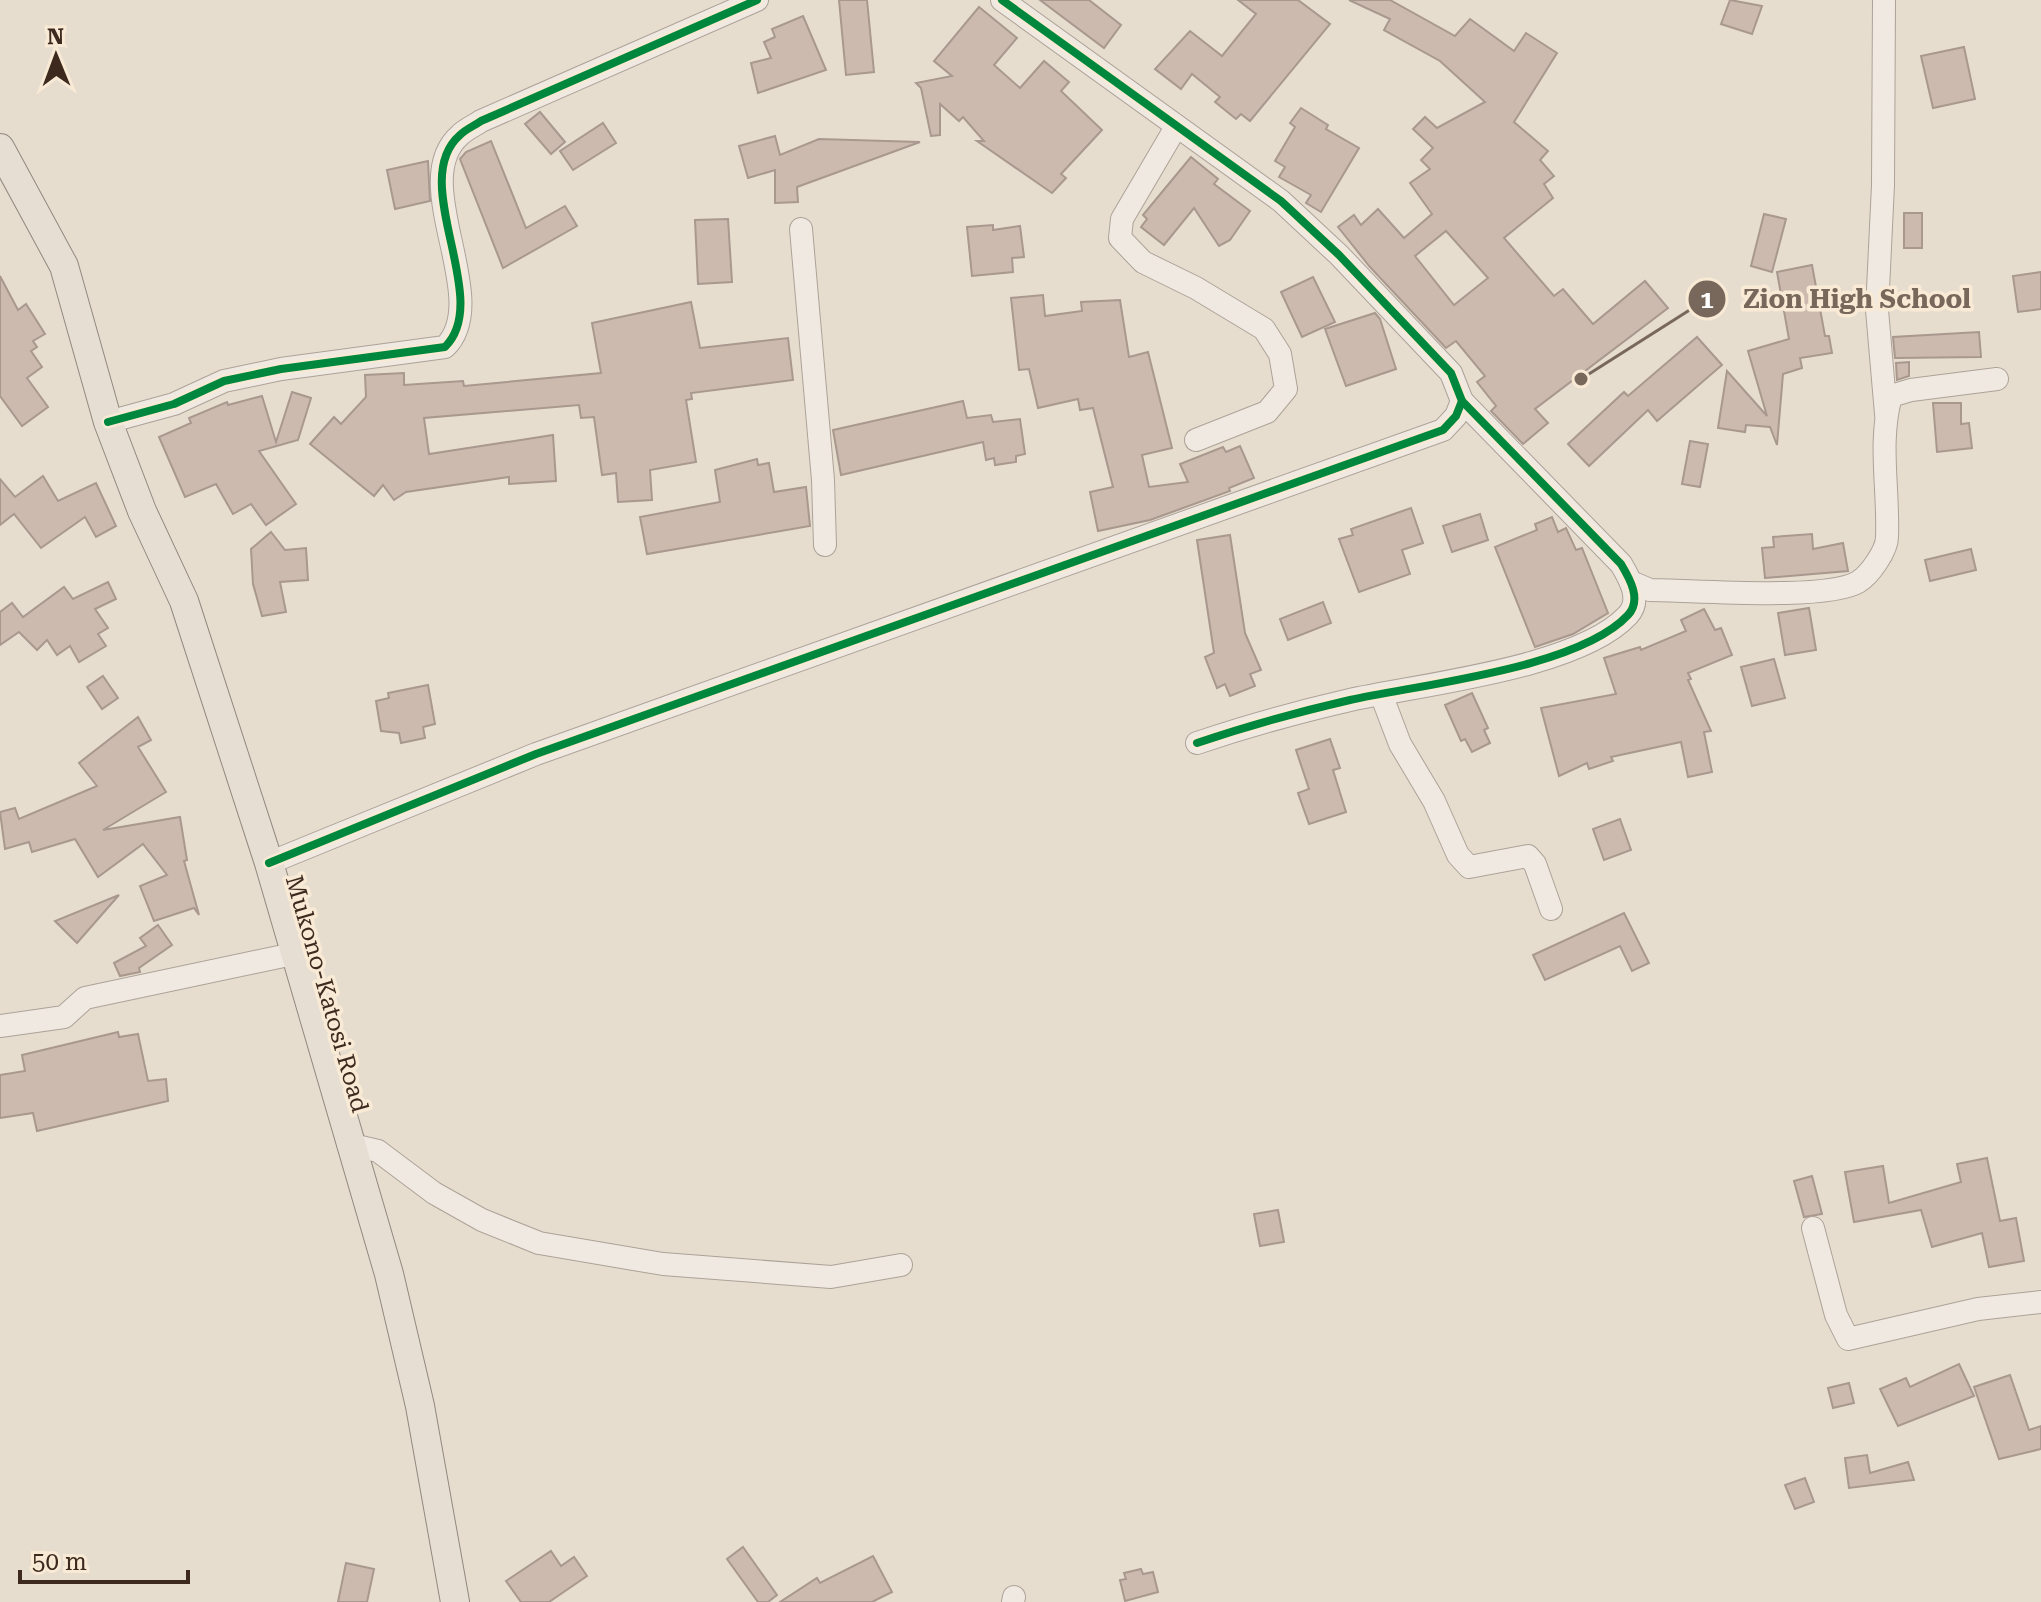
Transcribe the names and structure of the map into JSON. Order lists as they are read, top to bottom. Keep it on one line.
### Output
{"streets":{"main road":["Mukono-Katosi Road"]},"places":["Zion High School"],"scale_bar":"50 m","north":"top"}
